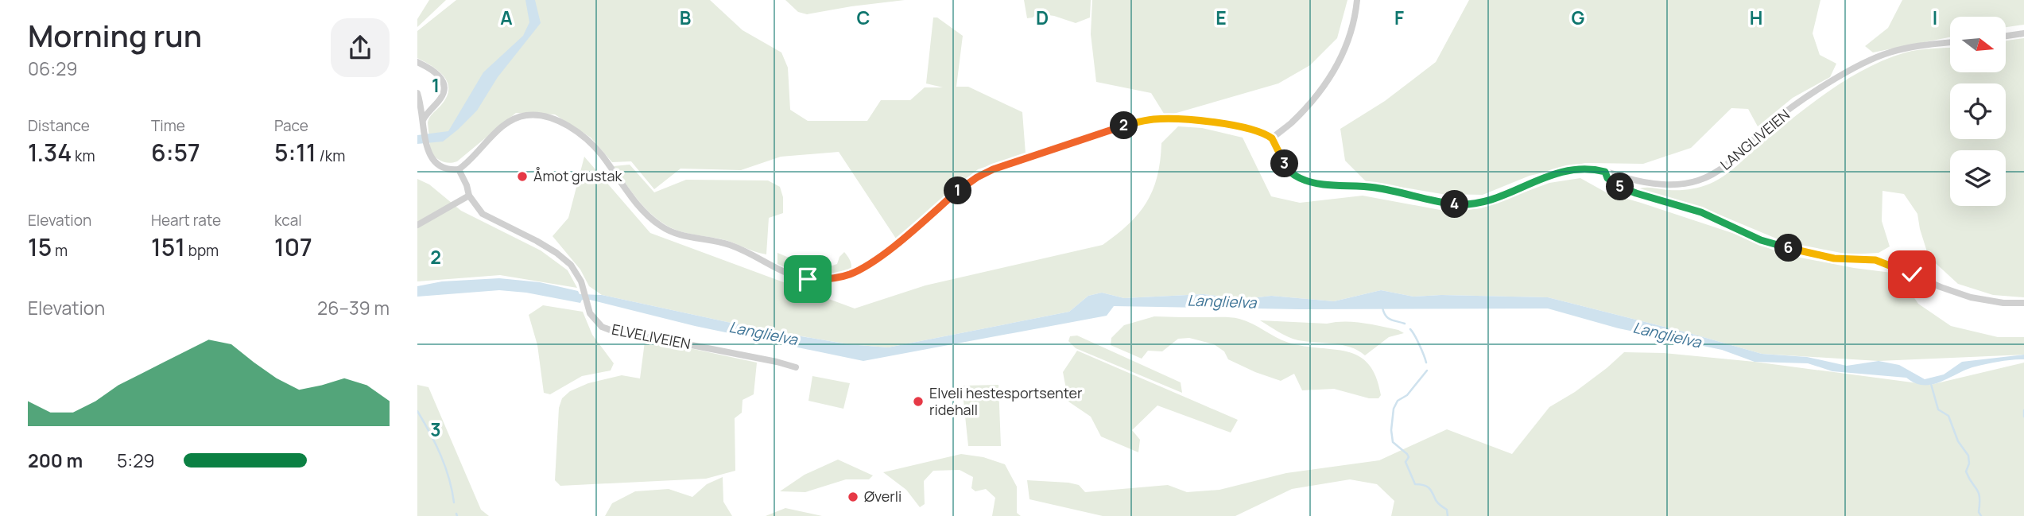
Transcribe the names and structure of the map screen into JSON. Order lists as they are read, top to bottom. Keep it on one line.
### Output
{"streets":{"street":["LANGLIVEIEN","ELVELIVEIEN"]},"water":["Langlielva"],"places":["Åmot grustak","Elveli hestesportsenter ridehall","Øverli"],"north":"right","page":{"heading":["Morning run","06:29"],"stats":[["Distance","1.34 km"],["Time","6:57"],["Pace","5:11 /km"],["Elevation","15 m"],["Heart rate","151 bpm"],["kcal","107"]],"pins":["2","3","5","1","4","6"],"chart":["Elevation","26–39 m"],"list":[{"name":"200 m","note":"5:29"}]},"grid":{"columns":["A","B","C","D","E","F","G","H","I"],"rows":["1","2","3"]}}
